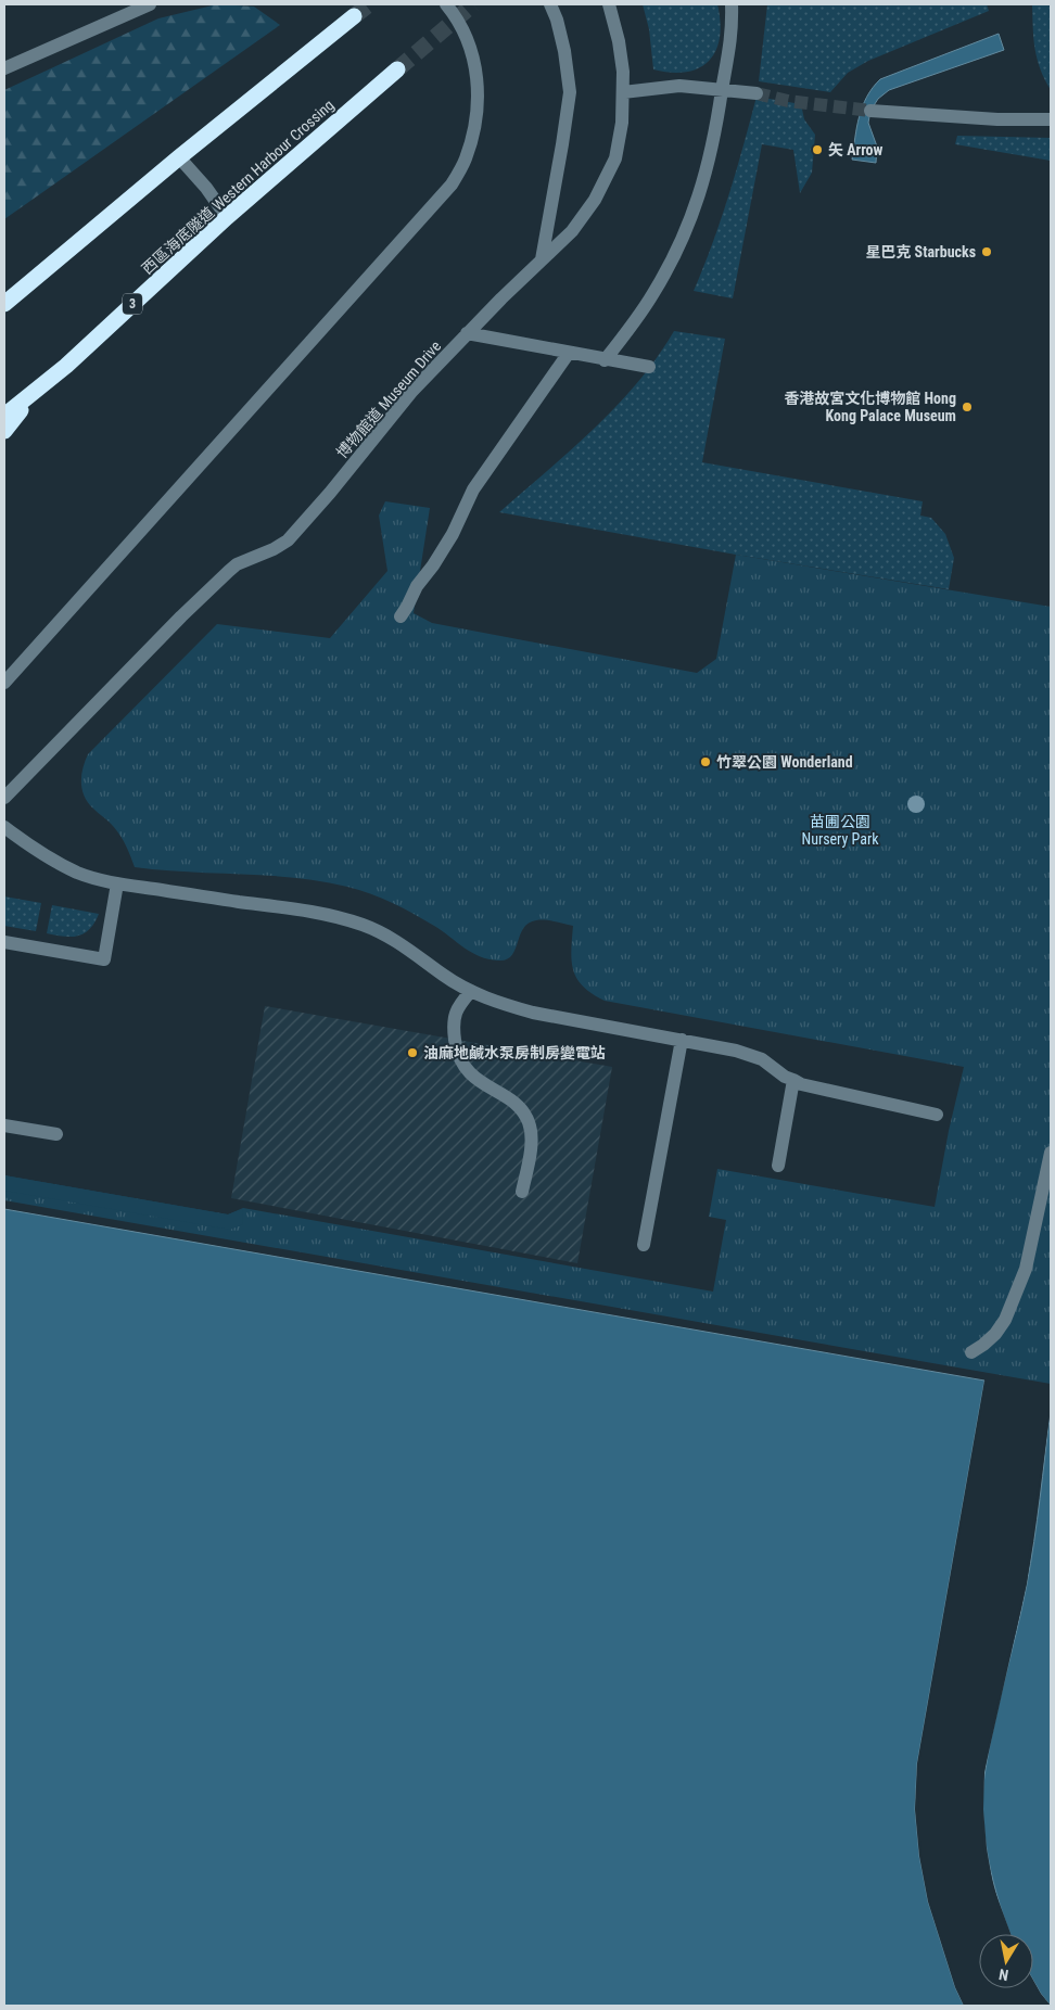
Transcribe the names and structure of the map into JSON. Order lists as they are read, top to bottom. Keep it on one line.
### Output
{"streets":{"highway":["西區海底隧道 Western Harbour Crossing","3"],"street":["博物館道 Museum Drive"]},"parks":["苗圃公園 Nursery Park"],"places":["矢 Arrow","星巴克 Starbucks","香港故宮文化博物館 Hong Kong Palace Museum","竹翠公園 Wonderland","油麻地鹹水泵房制房變電站"],"north":"bottom"}
